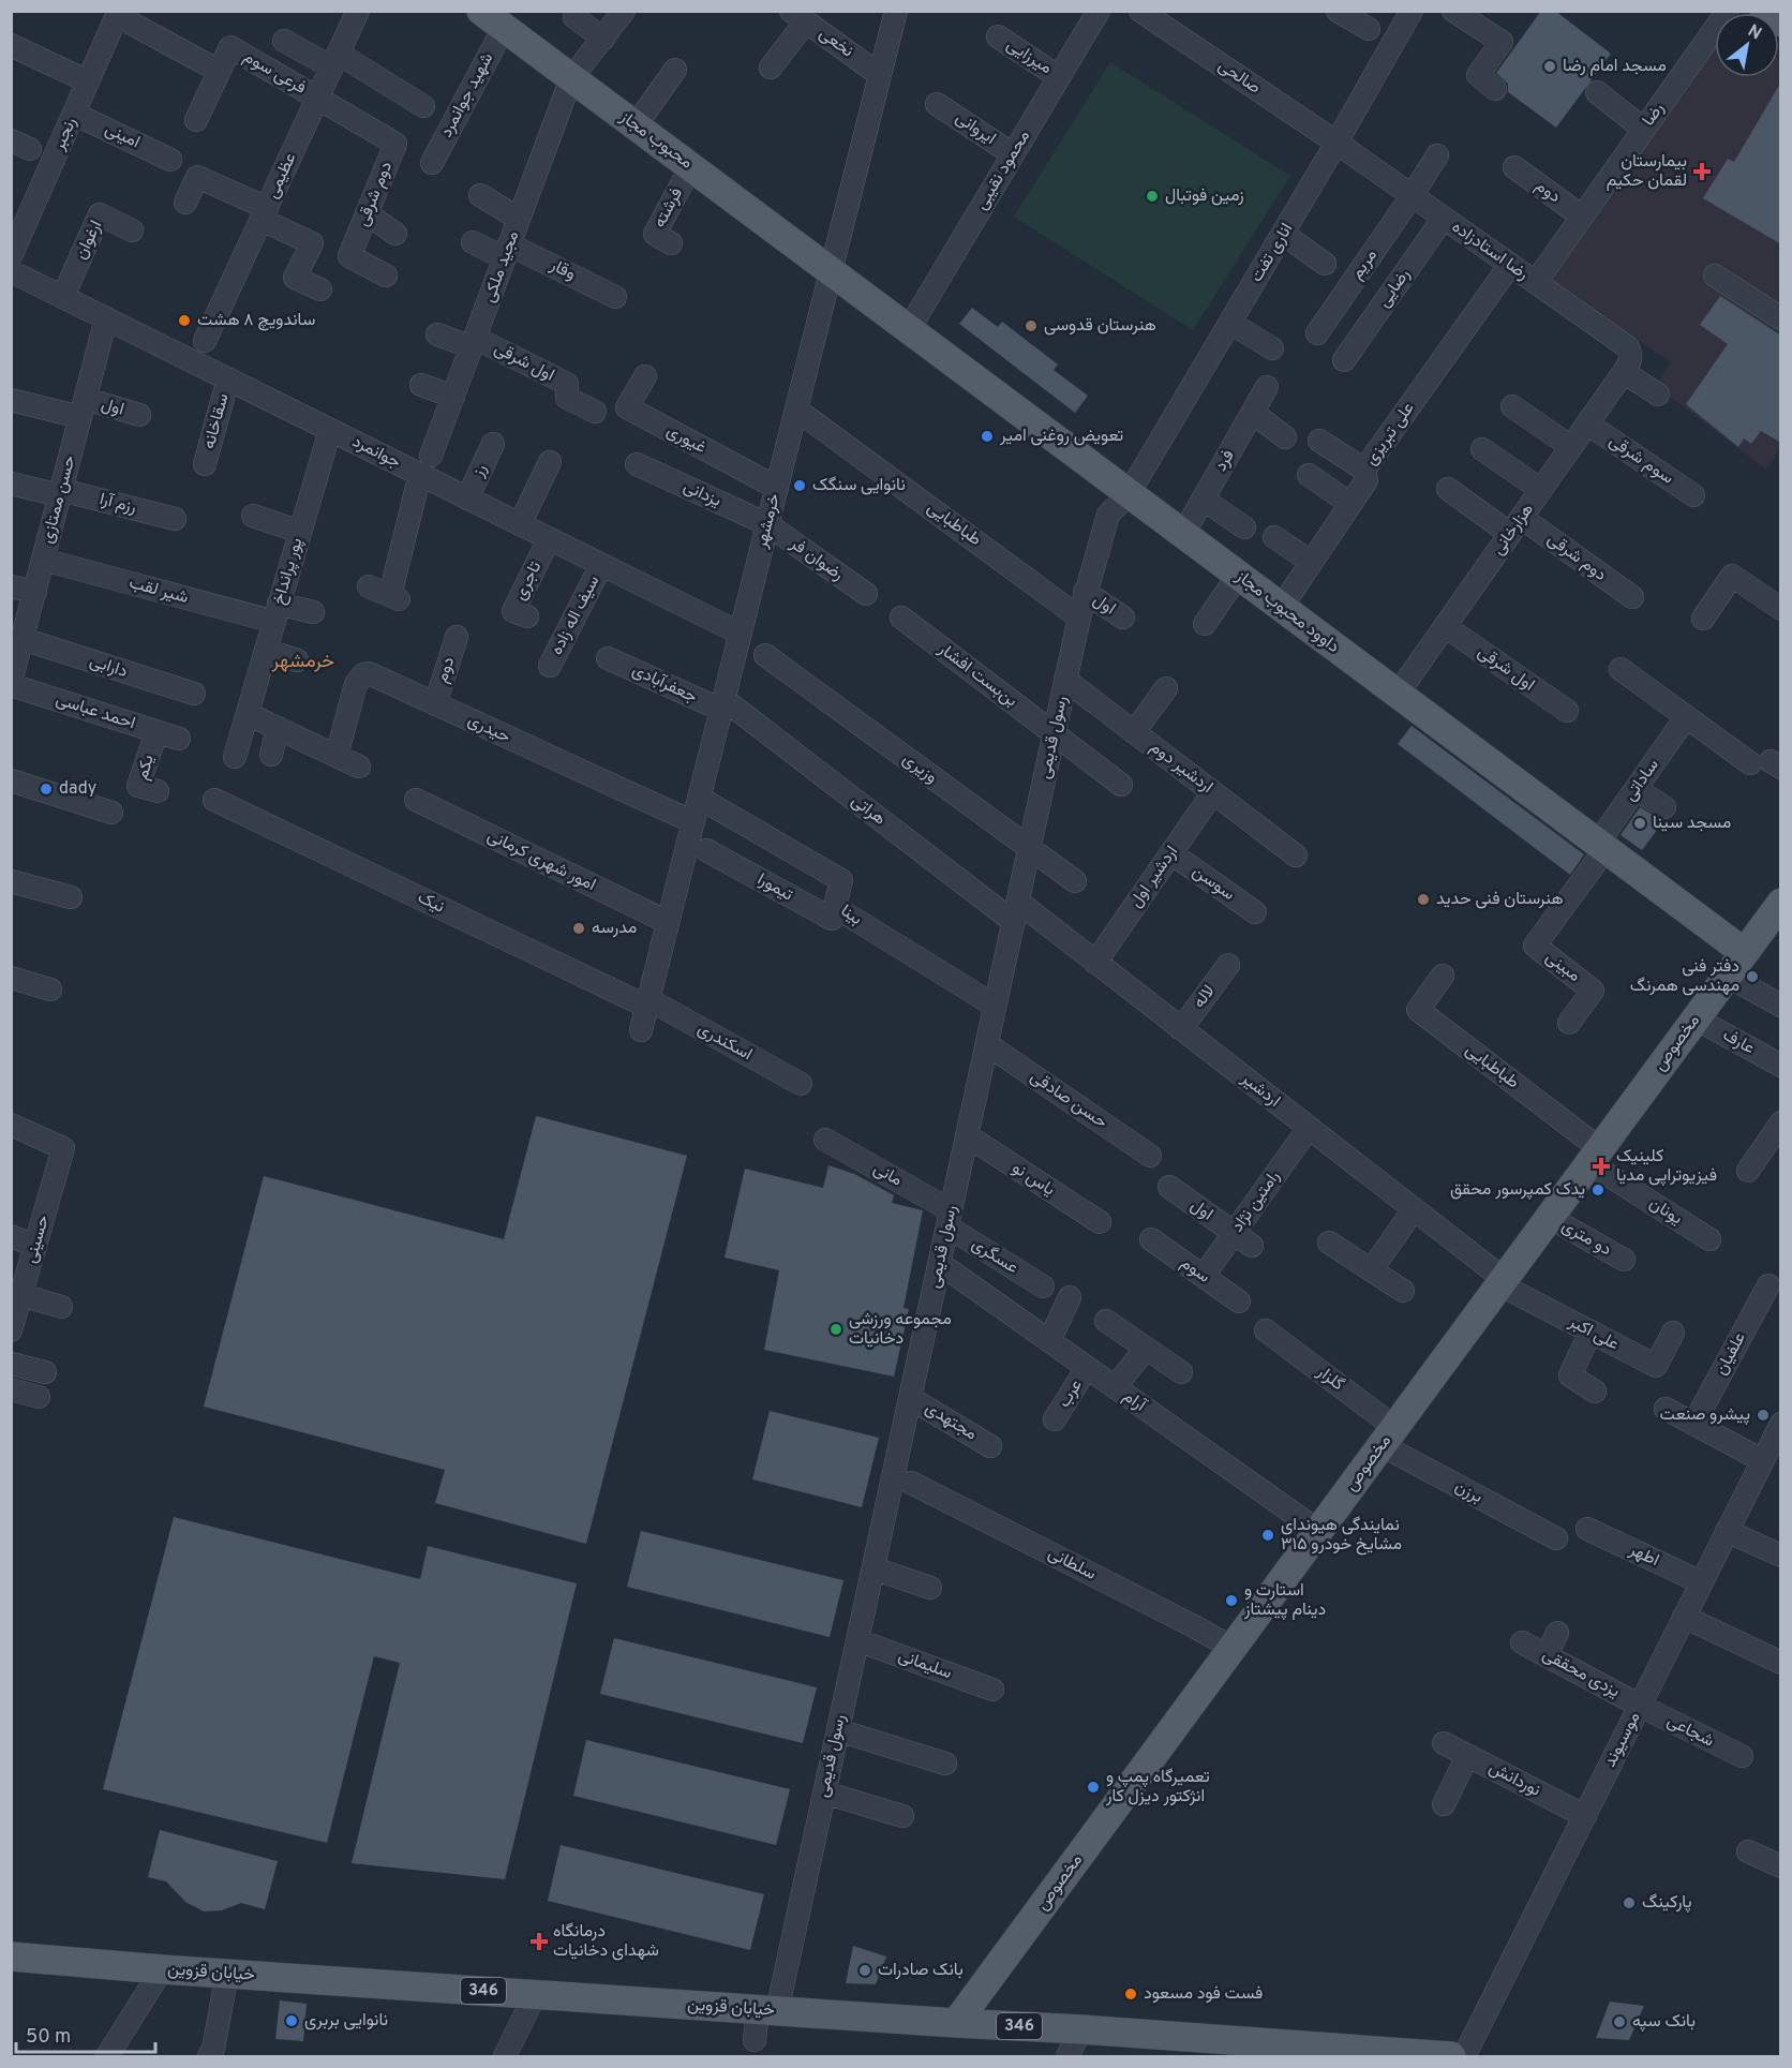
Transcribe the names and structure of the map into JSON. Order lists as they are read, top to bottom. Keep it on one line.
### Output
{"streets":{"main road":["محبوب مجاز","داوود محبوب مجاز","مخصوص","خیابان قزوین","346"],"street":["نخعی","میرزایی","فرعی سوم","صالحی","شهید جوانمرد","رضا","ایروانی","رنجبر","امینی","محمود نقیبی","عظیمی","دوم","دوم شرقی","فرشته","ارغوان","رضا استادزاده","اناری تفت","مریم","مجید ملکی","وقار","رضایی","اول شرقی","اول","سقاخانه","علی تبریزی","غیوری","جوانمرد","سوم شرقی","فرد","رز","یزدانی","حسن ممتازی","رزم آرا","خرمشهر","طباطبایی","هزارخانی","رضوان فر","پور پرانداخ","تاجری","شیر لقب","سیف اله زاده","دارابی","بن‌بست افشار","جعفرآبادی","احمد عباسی","حیدری","رسول قدیمی","یکم","اردشیر دوم","وزیری","ساداتی","هراتی","امور شهری کرمانی","اردشیر اول","سوسن","تیمورا","نیک","بینا","مبینی","لاله","اسکندری","عارف","اردشیر","حسن صادقی","مانی","یاس نو","رامتین نژاد","یونان","دو متری","حسینی","عسگری","سوم","علی اکبر","علفیان","گلزار","عرب","آرام","مجتهدی","برزن","اطهر","سلطانی","سلیمانی","یزدی محققی","شجاعی","موسیوند","نوردانش"]},"crossings":[["نخعی","خرمشهر"],["میرزایی","محمود نقیبی"],["فرعی سوم","رنجبر"],["فرعی سوم","عظیمی"],["فرعی سوم","دوم شرقی"],["صالحی","رضا استادزاده"],["صالحی","اناری تفت"],["شهید جوانمرد","محبوب مجاز"],["رضا","دوم"],["رضا","رضا استادزاده"],["ایروانی","محمود نقیبی"],["رنجبر","امینی"],["محبوب مجاز","فرشته"],["محبوب مجاز","مجید ملکی"],["محبوب مجاز","خرمشهر"],["محبوب مجاز","داوود محبوب مجاز"],["محمود نقیبی","داوود محبوب مجاز"],["عظیمی","دوم شرقی"],["دوم","حیدری"],["دوم شرقی","هزارخانی"],["ارغوان","جوانمرد"],["رضا استادزاده","اناری تفت"],["رضا استادزاده","مریم"],["رضا استادزاده","رضایی"],["رضا استادزاده","علی تبریزی"],["رضا استادزاده","هزارخانی"],["اناری تفت","داوود محبوب مجاز"],["اناری تفت","رسول قدیمی"],["مجید ملکی","وقار"],["مجید ملکی","اول شرقی"],["مجید ملکی","جوانمرد"],["اول شرقی","هزارخانی"],["اول","حسن ممتازی"],["اول","رسول قدیمی"],["اول","رامتین نژاد"],["سقاخانه","جوانمرد"],["علی تبریزی","داوود محبوب مجاز"],["غیوری","خرمشهر"],["جوانمرد","رز"],["جوانمرد","حسن ممتازی"],["جوانمرد","خرمشهر"],["جوانمرد","پور پرانداخ"],["جوانمرد","تاجری"],["جوانمرد","سیف اله زاده"],["سوم شرقی","هزارخانی"],["فرد","داوود محبوب مجاز"],["یزدانی","خرمشهر"],["یزدانی","رضوان فر"],["حسن ممتازی","رزم آرا"],["حسن ممتازی","شیر لقب"],["حسن ممتازی","دارابی"],["حسن ممتازی","احمد عباسی"],["خرمشهر","طباطبایی"],["خرمشهر","رضوان فر"],["خرمشهر","داوود محبوب مجاز"],["خرمشهر","جعفرآبادی"],["خرمشهر","حیدری"],["خرمشهر","هراتی"],["خرمشهر","امور شهری کرمانی"],["خرمشهر","نیک"],["خرمشهر","بینا"],["خرمشهر","اسکندری"],["طباطبایی","رسول قدیمی"],["طباطبایی","مخصوص"],["طباطبایی","یونان"],["هزارخانی","داوود محبوب مجاز"],["پور پرانداخ","شیر لقب"],["داوود محبوب مجاز","رسول قدیمی"],["داوود محبوب مجاز","ساداتی"],["داوود محبوب مجاز","مبینی"],["داوود محبوب مجاز","مخصوص"],["بن‌بست افشار","رسول قدیمی"],["جعفرآبادی","هراتی"],["احمد عباسی","یکم"],["رسول قدیمی","اردشیر دوم"],["رسول قدیمی","وزیری"],["رسول قدیمی","هراتی"],["رسول قدیمی","بینا"],["رسول قدیمی","اردشیر"],["رسول قدیمی","حسن صادقی"],["رسول قدیمی","مانی"],["رسول قدیمی","یاس نو"],["رسول قدیمی","عسگری"],["رسول قدیمی","مجتهدی"],["رسول قدیمی","سلیمانی"],["رسول قدیمی","خیابان قزوین"],["اردشیر دوم","اردشیر اول"],["ساداتی","مبینی"],["هراتی","اردشیر"],["اردشیر اول","سوسن"],["اردشیر اول","اردشیر"],["تیمورا","بینا"],["نیک","اسکندری"],["لاله","اردشیر"],["عارف","مخصوص"],["مخصوص","اردشیر"],["مخصوص","یونان"],["مخصوص","دو متری"],["مخصوص","علی اکبر"],["مخصوص","گلزار"],["مخصوص","آرام"],["مخصوص","برزن"],["مخصوص","سلطانی"],["مخصوص","خیابان قزوین"],["اردشیر","رامتین نژاد"],["اردشیر","علی اکبر"],["مانی","عسگری"],["رامتین نژاد","سوم"],["گلزار","برزن"],["عرب","آرام"],["اطهر","موسیوند"],["یزدی محققی","شجاعی"],["یزدی محققی","موسیوند"],["شجاعی","موسیوند"],["موسیوند","نوردانش"]],"districts":["خرمشهر"],"places":{"other":["مسجد امام رضا","زمین فوتبال","ساندویچ ۸ هشت","هنرستان قدوسی","تعویض روغنی امیر","نانوایی سنگک","dady","مسجد سینا","هنرستان فنی حدید","مدرسه","دفتر فنی مهندسی همرنگ","یدک کمپرسور محقق","مجموعه ورزشی دخانیات","پیشرو صنعت","نمایندگی هیوندای ۳۱۵ مشایخ خودرو","استارت و دینام پیشتاز","تعمیرگاه پمپ و انژکتور دیزل کار","پارکینگ","بانک صادرات","فست فود مسعود","نانوایی بربری","بانک سپه"],"health":["بیمارستان لقمان حکیم","کلینیک فیزیوتراپی مدیا","درمانگاه شهدای دخانیات"]},"scale_bar":"50 m","north":"top right"}
